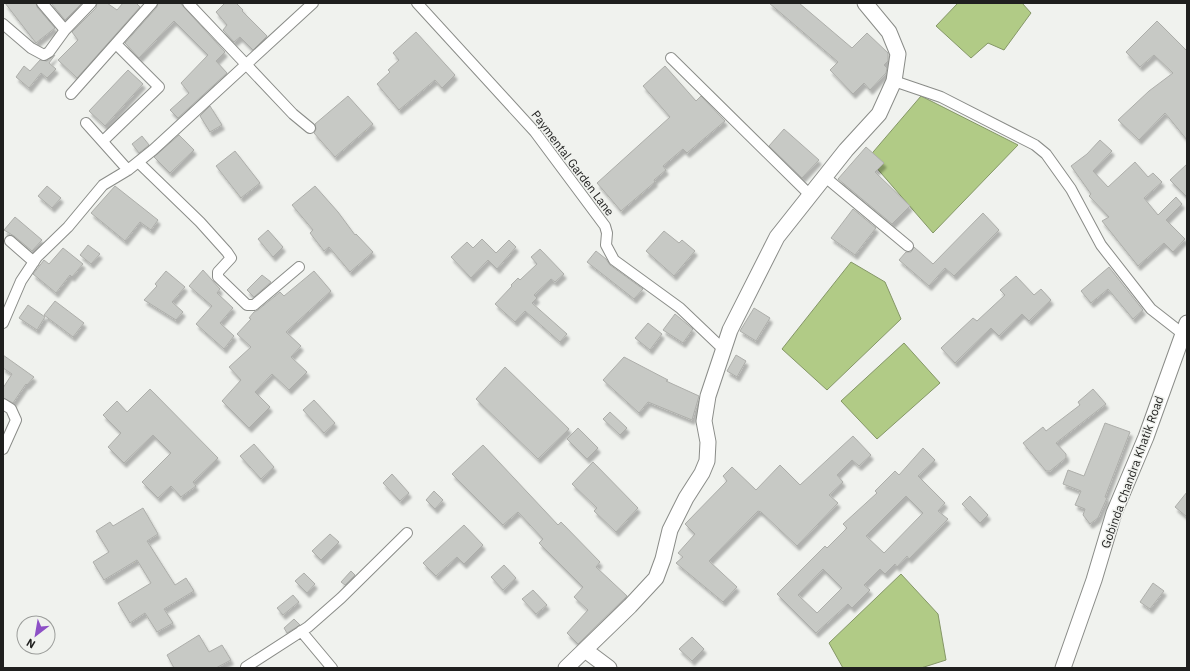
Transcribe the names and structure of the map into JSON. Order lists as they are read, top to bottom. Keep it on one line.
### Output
{"streets":{"street":["Paymental Garden Lane","Gobinda Chandra Khatik Road"]},"north":"bottom left"}
